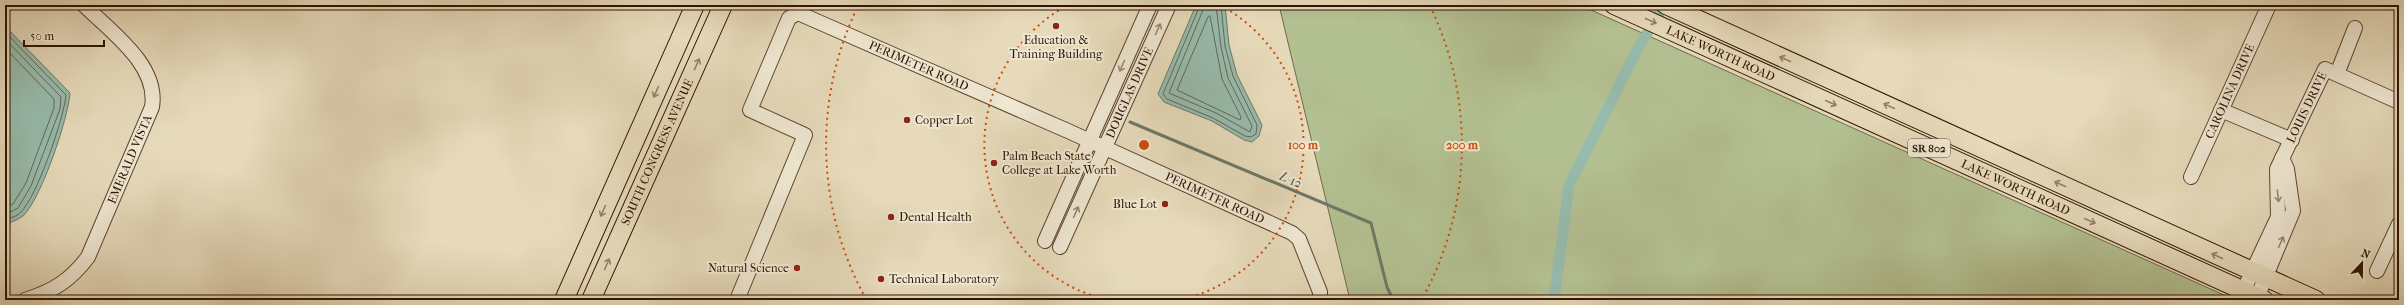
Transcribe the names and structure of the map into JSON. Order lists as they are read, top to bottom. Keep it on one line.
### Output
{"streets":{"main road":["LAKE WORTH ROAD","SR 802","SOUTH CONGRESS AVENUE"],"street":["PERIMETER ROAD","CAROLINA DRIVE","DOUGLAS DRIVE","LOUIS DRIVE","EMERALD VISTA"]},"crossings":[["LAKE WORTH ROAD","LOUIS DRIVE"],["PERIMETER ROAD","DOUGLAS DRIVE"]],"water":["L-12"],"places":["Education & Training Building","Copper Lot","Palm Beach State College at Lake Worth","Blue Lot","Dental Health","Natural Science","Technical Laboratory"],"scale_bar":"50 m","north":"top","rings":["100 m","200 m"]}
